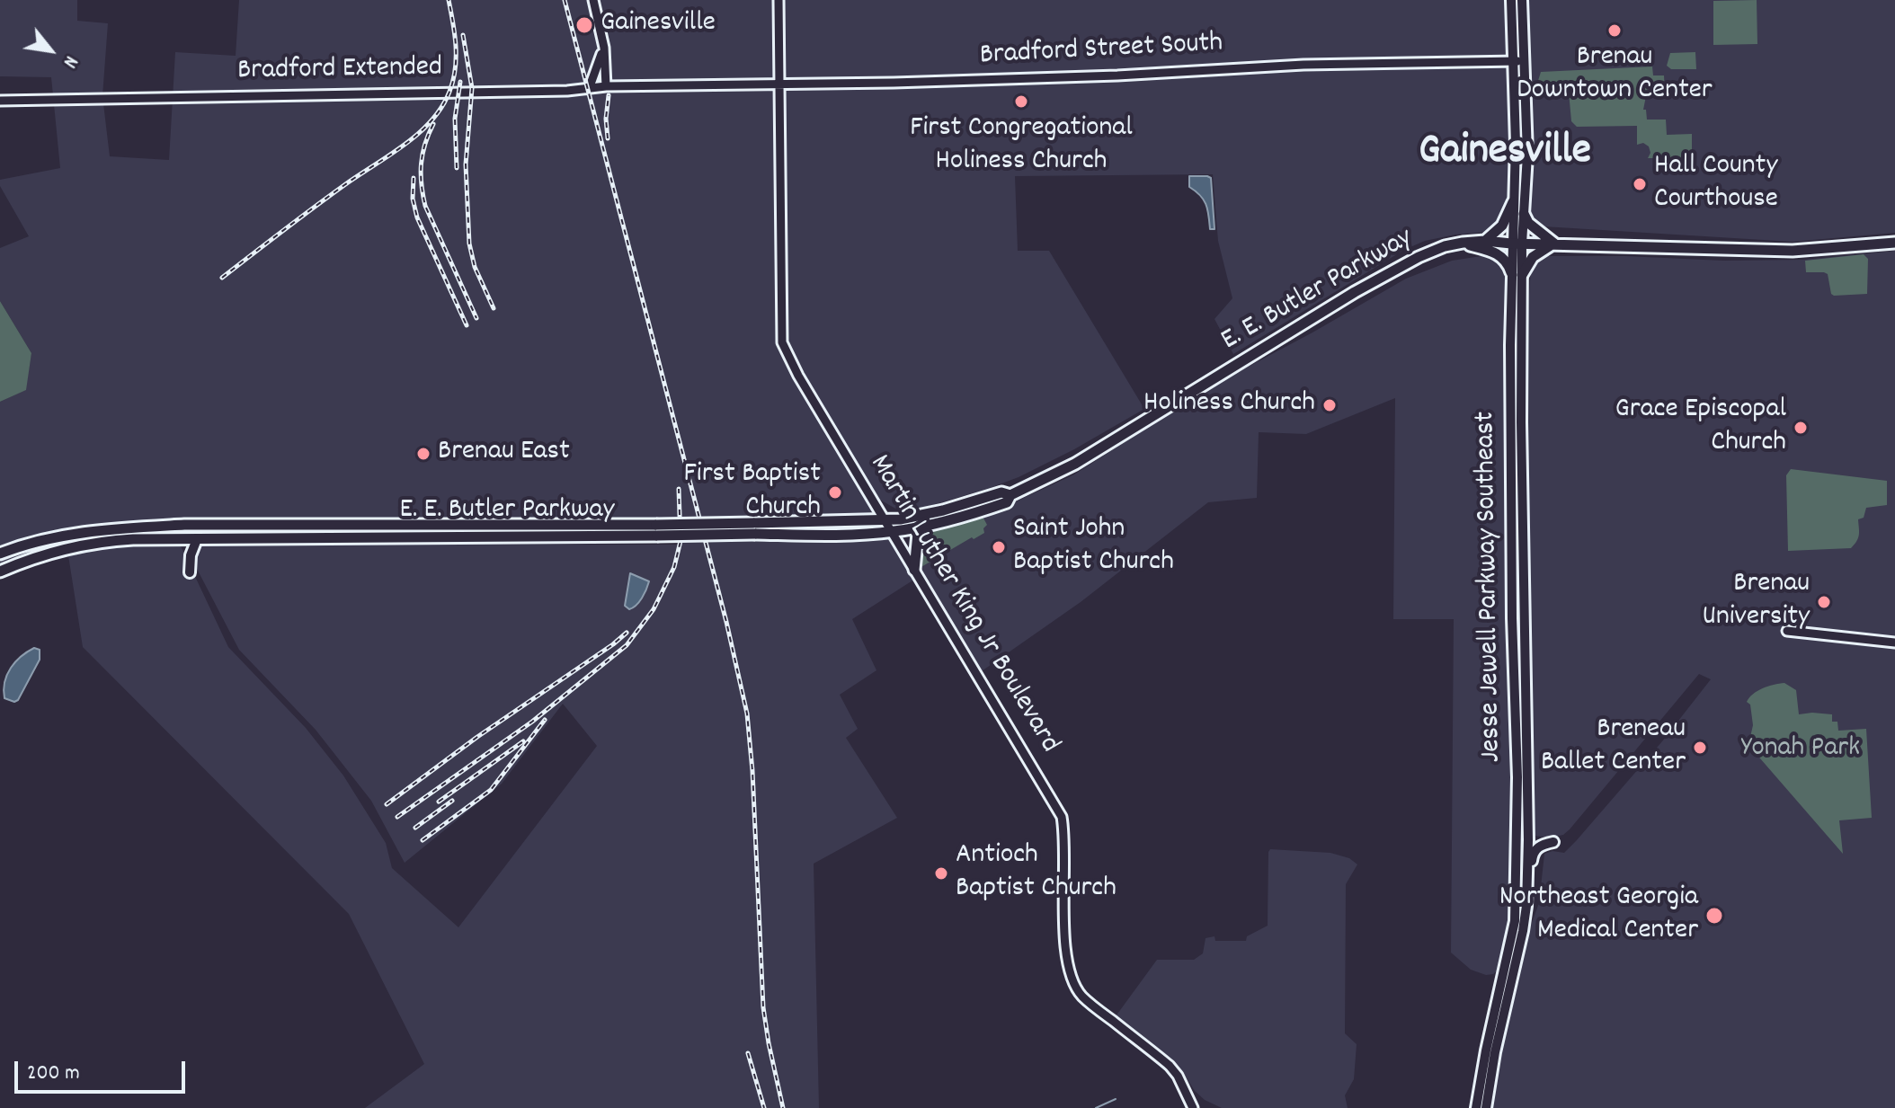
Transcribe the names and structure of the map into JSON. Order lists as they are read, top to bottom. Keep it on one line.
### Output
{"streets":{"highway":["E. E. Butler Parkway"],"main road":["Jesse Jewell Parkway Southeast"],"street":["Bradford Street South","Bradford Extended","Martin Luther King Jr Boulevard"]},"crossings":[["Bradford Street South","Bradford Extended"],["Bradford Street South","Jesse Jewell Parkway Southeast"],["Bradford Street South","Martin Luther King Jr Boulevard"],["E. E. Butler Parkway","Jesse Jewell Parkway Southeast"],["E. E. Butler Parkway","Martin Luther King Jr Boulevard"]],"districts":["Gainesville"],"parks":["Yonah Park"],"places":["Gainesville","Brenau Downtown Center","First Congregational Holiness Church","Hall County Courthouse","Holiness Church","Grace Episcopal Church","Brenau East","First Baptist Church","Saint John Baptist Church","Brenau University","Breneau Ballet Center","Antioch Baptist Church","Northeast Georgia Medical Center"],"scale_bar":"200 m","north":"bottom right"}
